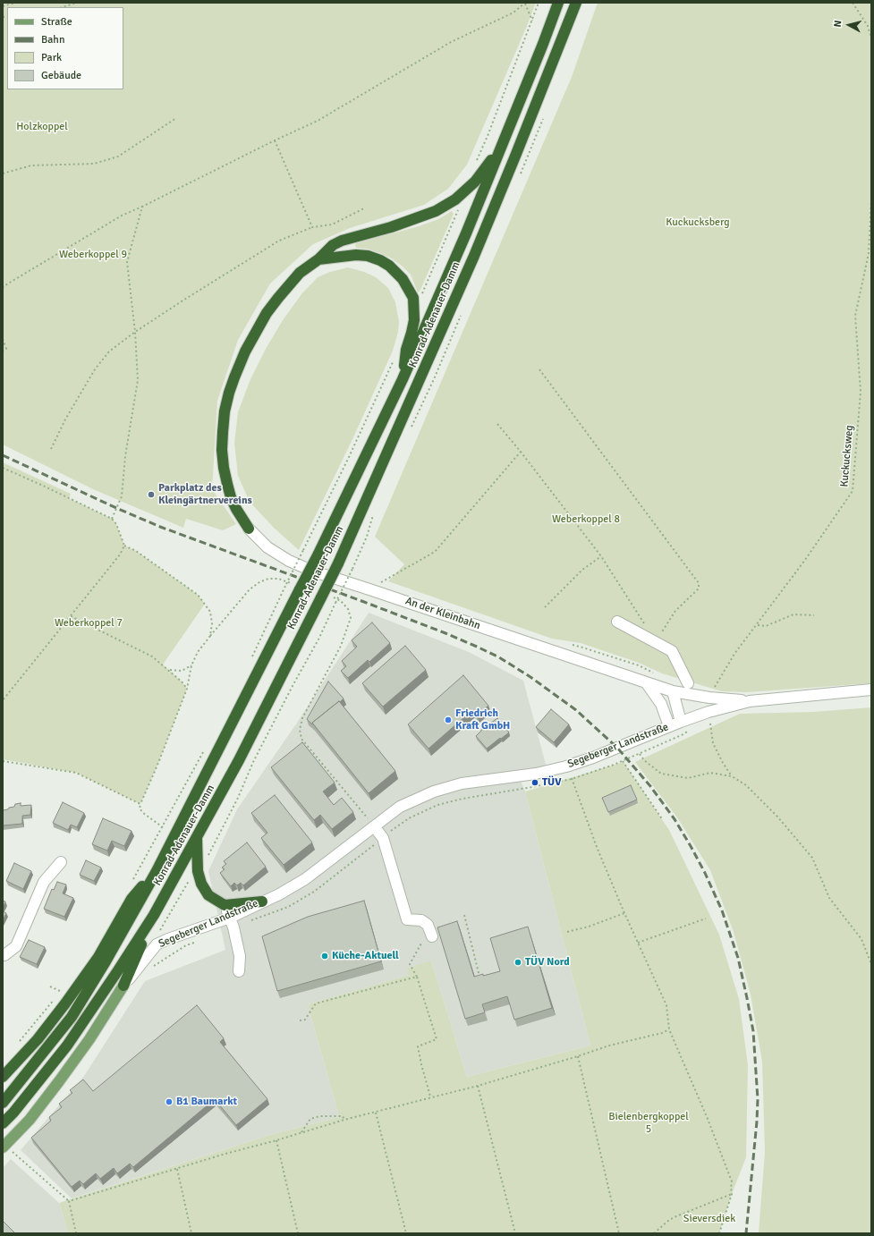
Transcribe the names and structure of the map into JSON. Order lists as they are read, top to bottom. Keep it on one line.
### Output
{"streets":{"highway":["Konrad-Adenauer-Damm"],"street":["An der Kleinbahn","Segeberger Landstraße"],"path":["Kuckucksweg"]},"crossings":[["Kuckucksweg","An der Kleinbahn"],["An der Kleinbahn","Segeberger Landstraße"]],"parks":["Holzkoppel","Kuckucksberg","Weberkoppel 9","Weberkoppel 8","Weberkoppel 7","Bielenbergkoppel 5","Sieversdiek"],"places":["Parkplatz des Kleingärtnervereins","Friedrich Kraft GmbH","TÜV","Küche-Aktuell","TÜV Nord","B1 Baumarkt"],"legend":["Straße","Bahn","Park","Gebäude"],"north":"left"}
